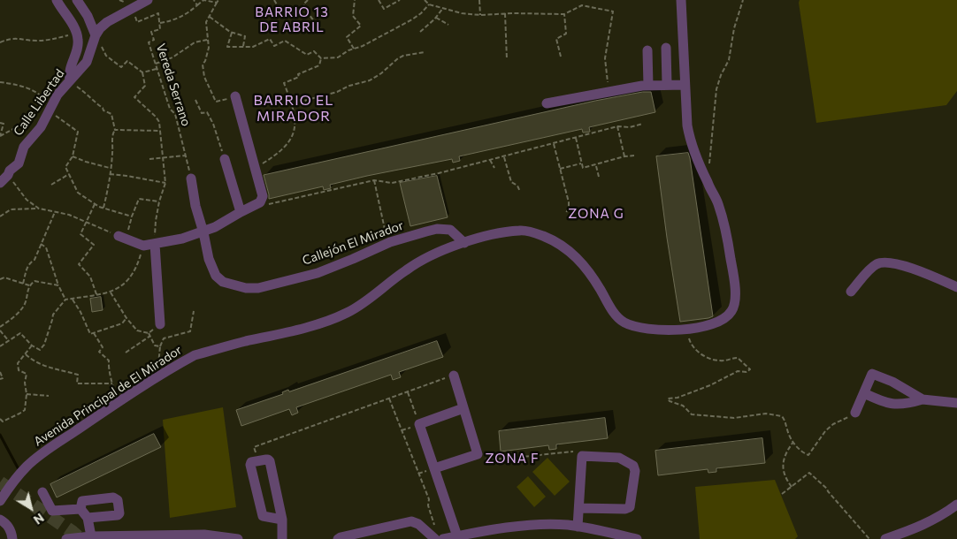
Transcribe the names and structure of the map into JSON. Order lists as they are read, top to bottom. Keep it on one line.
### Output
{"streets":{"street":["Calle Libertad","Callejón El Mirador","Avenida Principal de El Mirador"],"path":["Vereda Serrano"]},"crossings":[["Callejón El Mirador","Avenida Principal de El Mirador"]],"districts":["BARRIO 13 DE ABRIL","BARRIO EL MIRADOR","ZONA G","ZONA F"],"north":"bottom right"}
